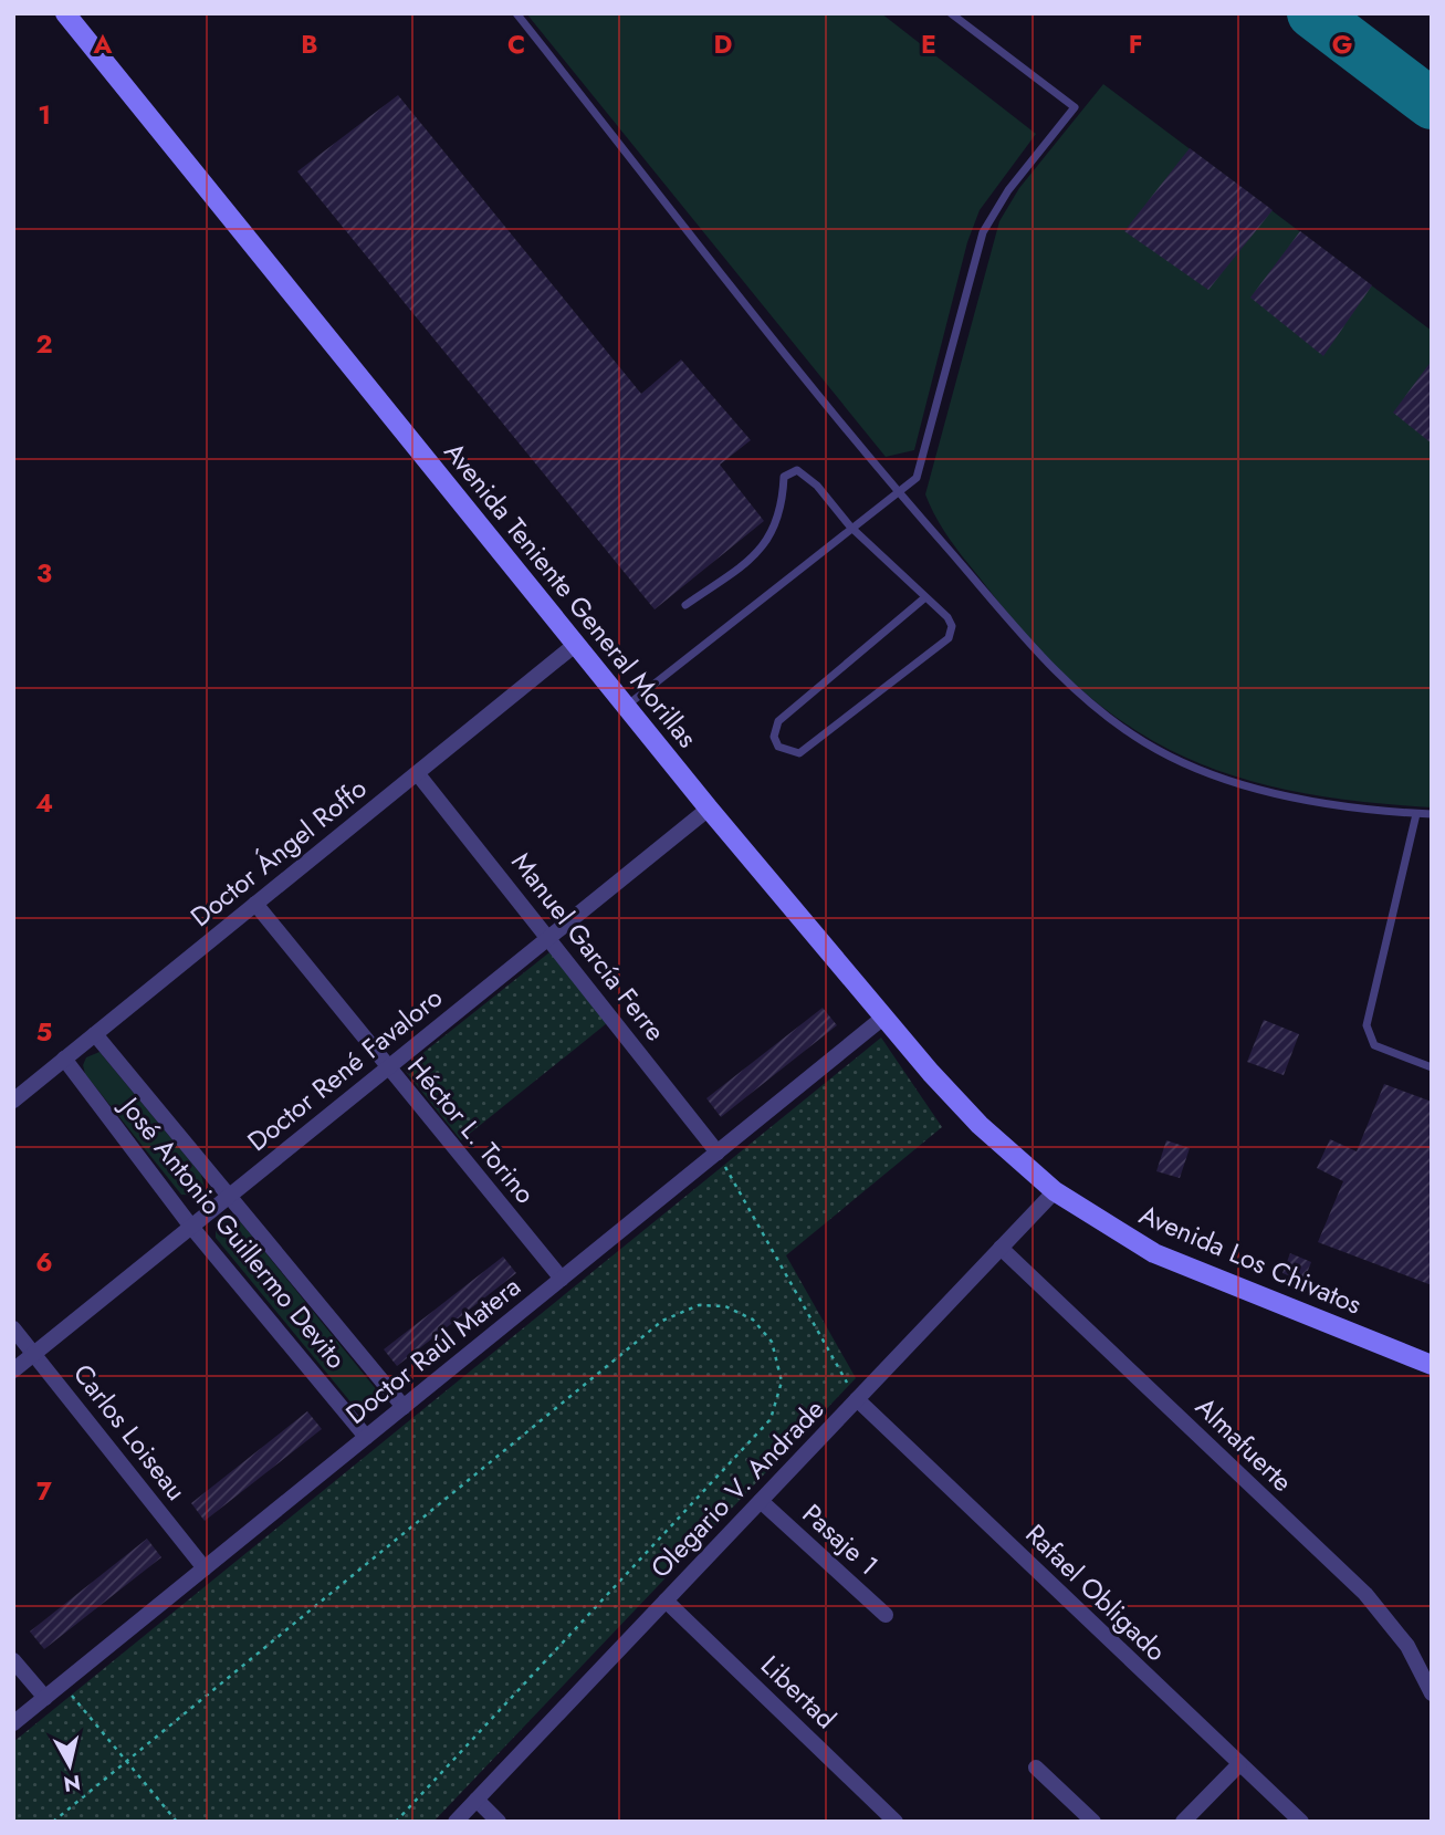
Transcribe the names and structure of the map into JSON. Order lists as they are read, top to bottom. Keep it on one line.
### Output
{"streets":{"main road":["Avenida Teniente General Morillas","Avenida Los Chivatos"],"street":["Doctor Ángel Roffo","Manuel García Ferre","Doctor René Favaloro","Héctor L. Torino","José Antonio Guillermo Devito","Doctor Raúl Matera","Carlos Loiseau","Almafuerte","Olegario V. Andrade","Pasaje 1","Rafael Obligado","Libertad"]},"crossings":[["Avenida Teniente General Morillas","Doctor Ángel Roffo"],["Avenida Teniente General Morillas","Doctor René Favaloro"],["Avenida Teniente General Morillas","Avenida Los Chivatos"],["Avenida Teniente General Morillas","Doctor Raúl Matera"],["Avenida Teniente General Morillas","Olegario V. Andrade"],["Doctor Ángel Roffo","Manuel García Ferre"],["Doctor Ángel Roffo","Héctor L. Torino"],["Doctor Ángel Roffo","José Antonio Guillermo Devito"],["Manuel García Ferre","Doctor René Favaloro"],["Manuel García Ferre","Doctor Raúl Matera"],["Doctor René Favaloro","Héctor L. Torino"],["Doctor René Favaloro","José Antonio Guillermo Devito"],["Doctor René Favaloro","Carlos Loiseau"],["Héctor L. Torino","Doctor Raúl Matera"],["José Antonio Guillermo Devito","Doctor Raúl Matera"],["Avenida Los Chivatos","Olegario V. Andrade"],["Doctor Raúl Matera","Carlos Loiseau"],["Almafuerte","Olegario V. Andrade"],["Olegario V. Andrade","Pasaje 1"],["Olegario V. Andrade","Rafael Obligado"],["Olegario V. Andrade","Libertad"]],"north":"bottom","grid":{"columns":["A","B","C","D","E","F","G"],"rows":["1","2","3","4","5","6","7"]}}
